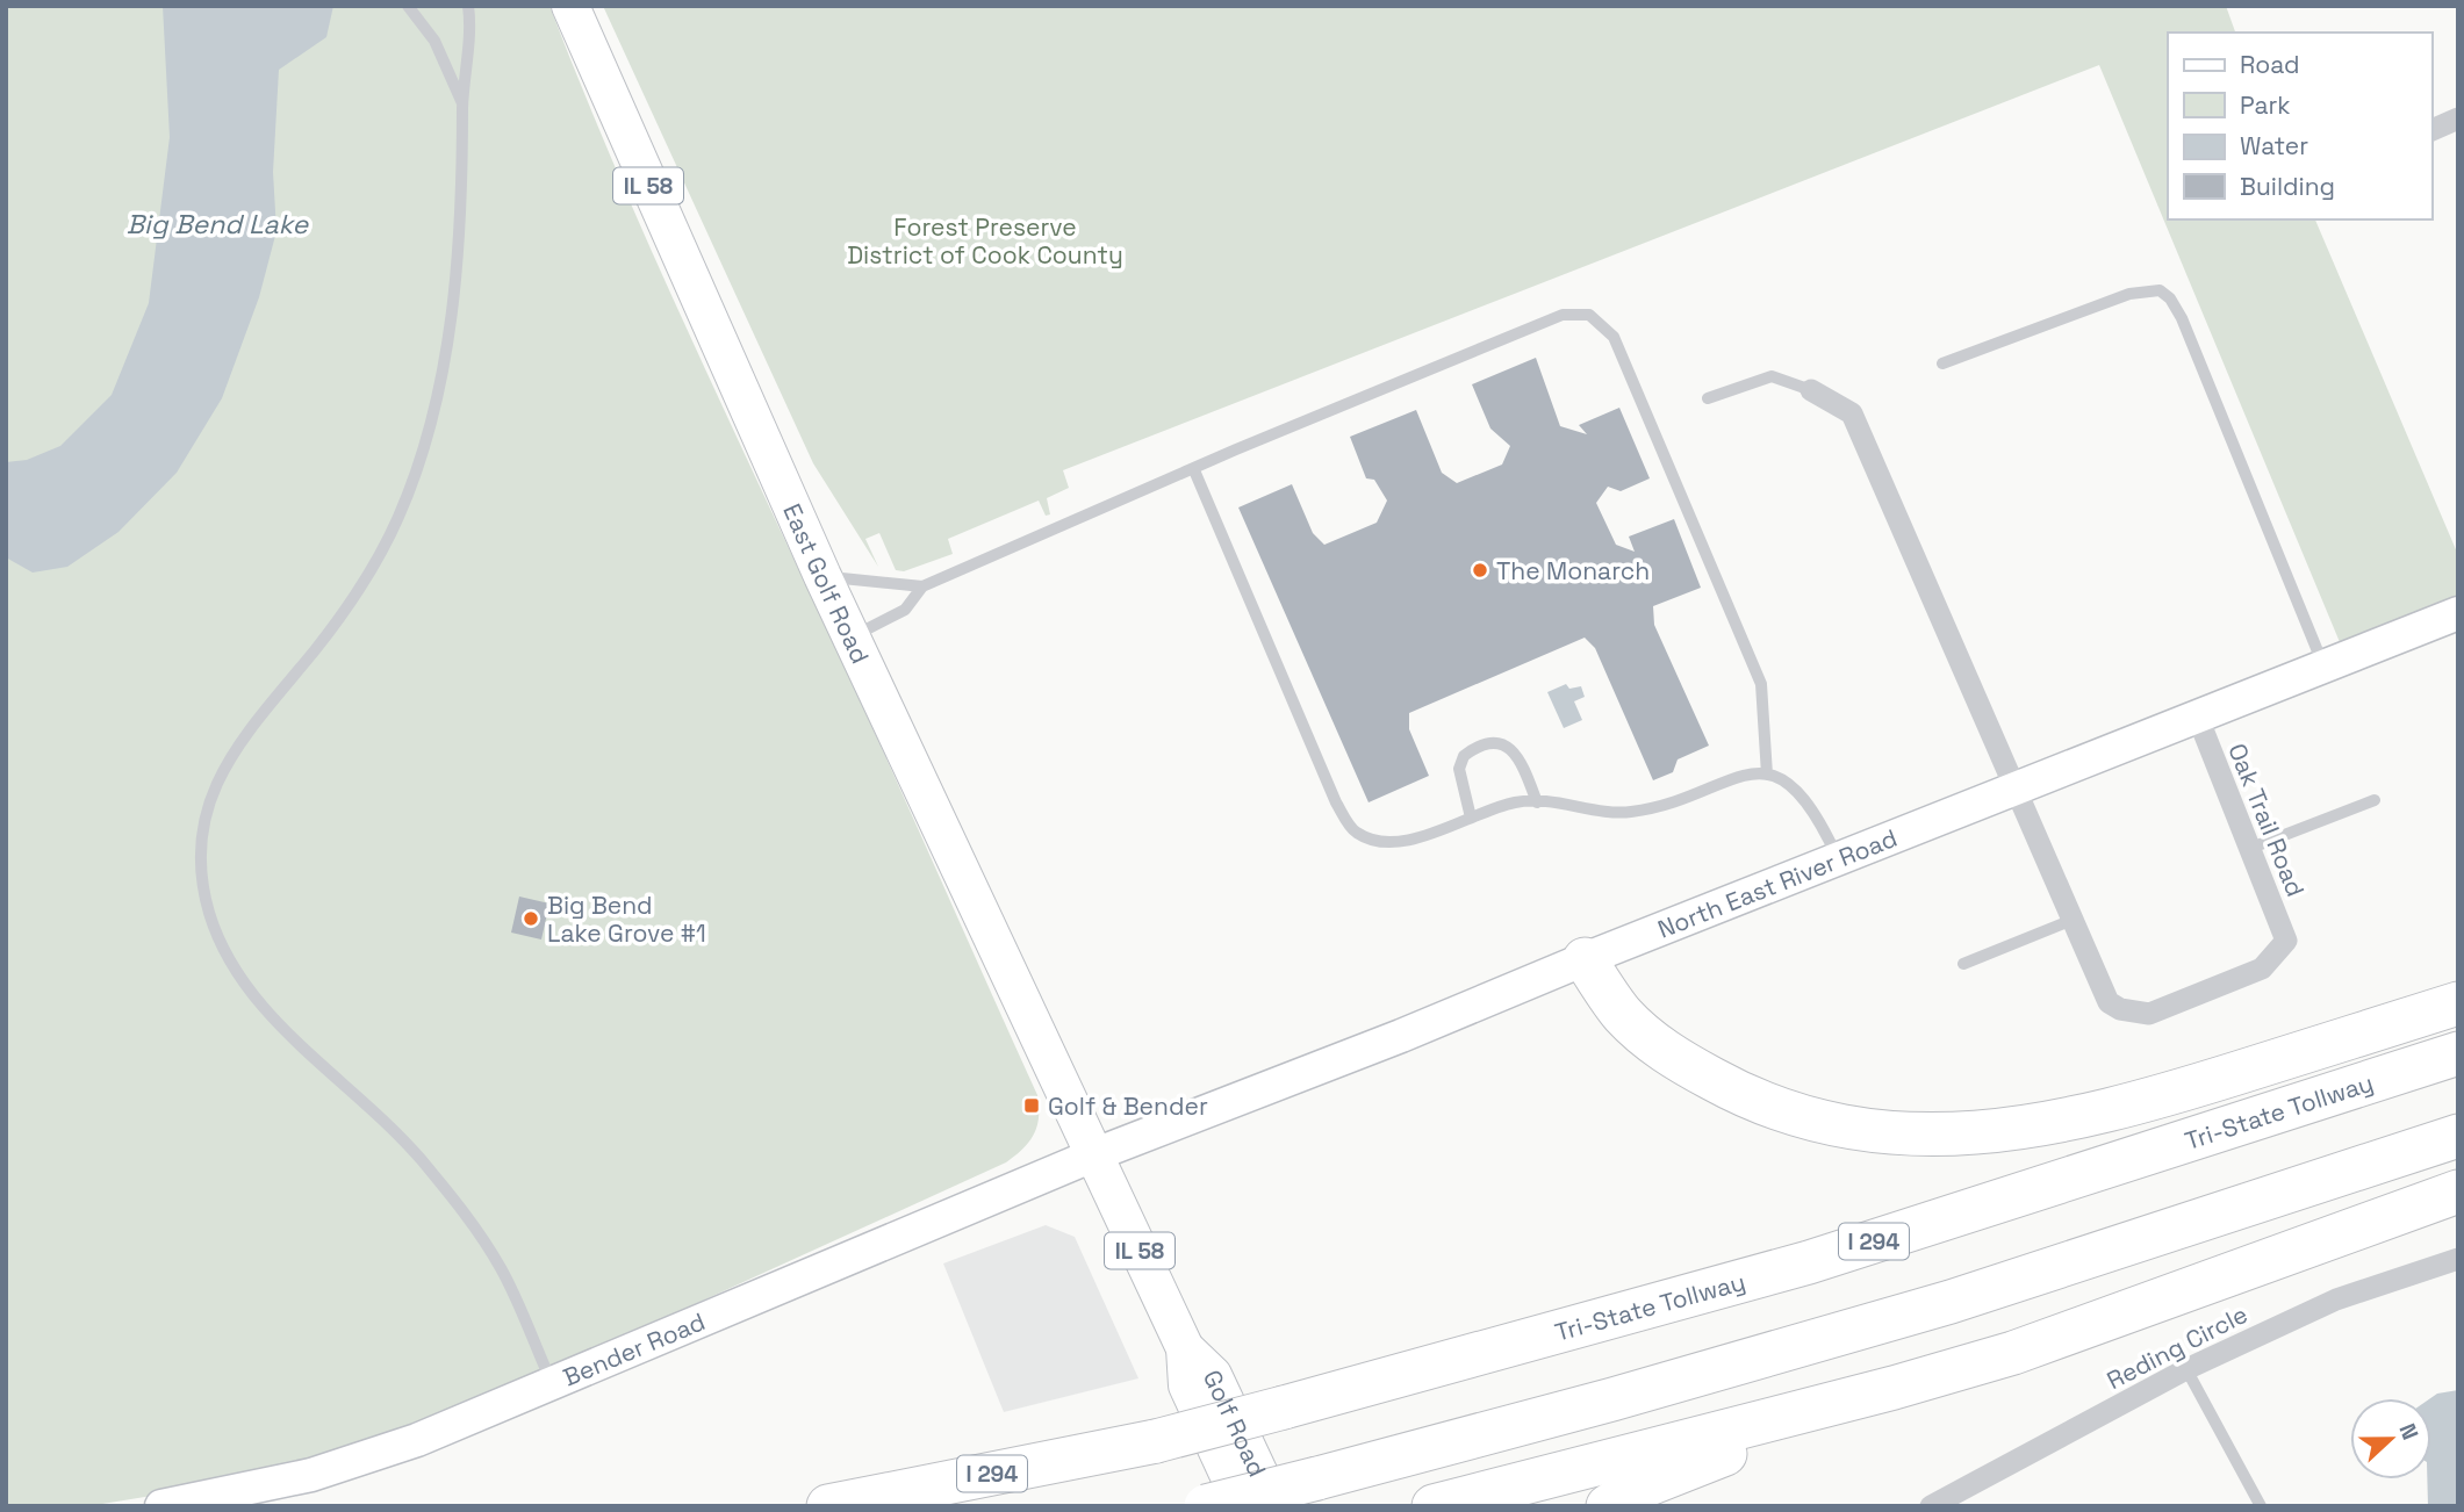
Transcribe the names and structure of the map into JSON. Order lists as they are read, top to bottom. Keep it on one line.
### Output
{"streets":{"highway":["Tri-State Tollway","I 294"],"main road":["IL 58","East Golf Road","Golf Road"],"street":["Oak Trail Road","North East River Road","Reding Circle","Bender Road"]},"crossings":[["East Golf Road","North East River Road"],["East Golf Road","Bender Road"],["East Golf Road","Golf Road"],["Oak Trail Road","North East River Road"],["North East River Road","Bender Road"],["North East River Road","Golf Road"],["Bender Road","Golf Road"]],"water":["Big Bend Lake"],"parks":["Forest Preserve District of Cook County"],"places":{"other":["The Monarch","Big Bend Lake Grove #1"],"transit":["Golf & Bender"]},"legend":["Road","Park","Water","Building"],"north":"right"}
